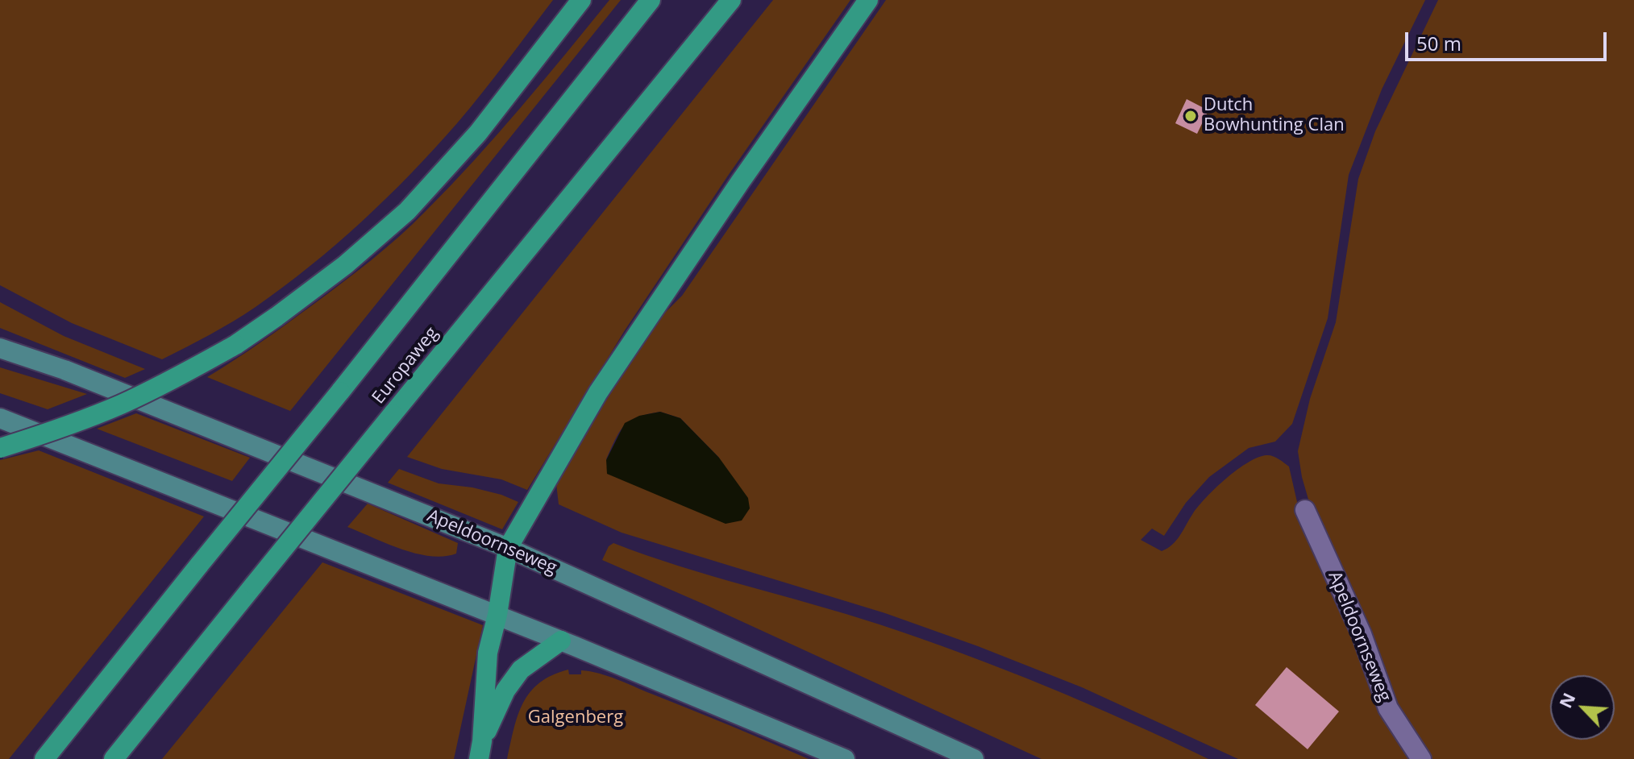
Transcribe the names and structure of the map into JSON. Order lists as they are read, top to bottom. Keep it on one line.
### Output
{"streets":{"highway":["Europaweg"],"main road":["Apeldoornseweg"]},"parks":["Galgenberg"],"places":["Dutch Bowhunting Clan"],"scale_bar":"50 m","north":"top left"}
